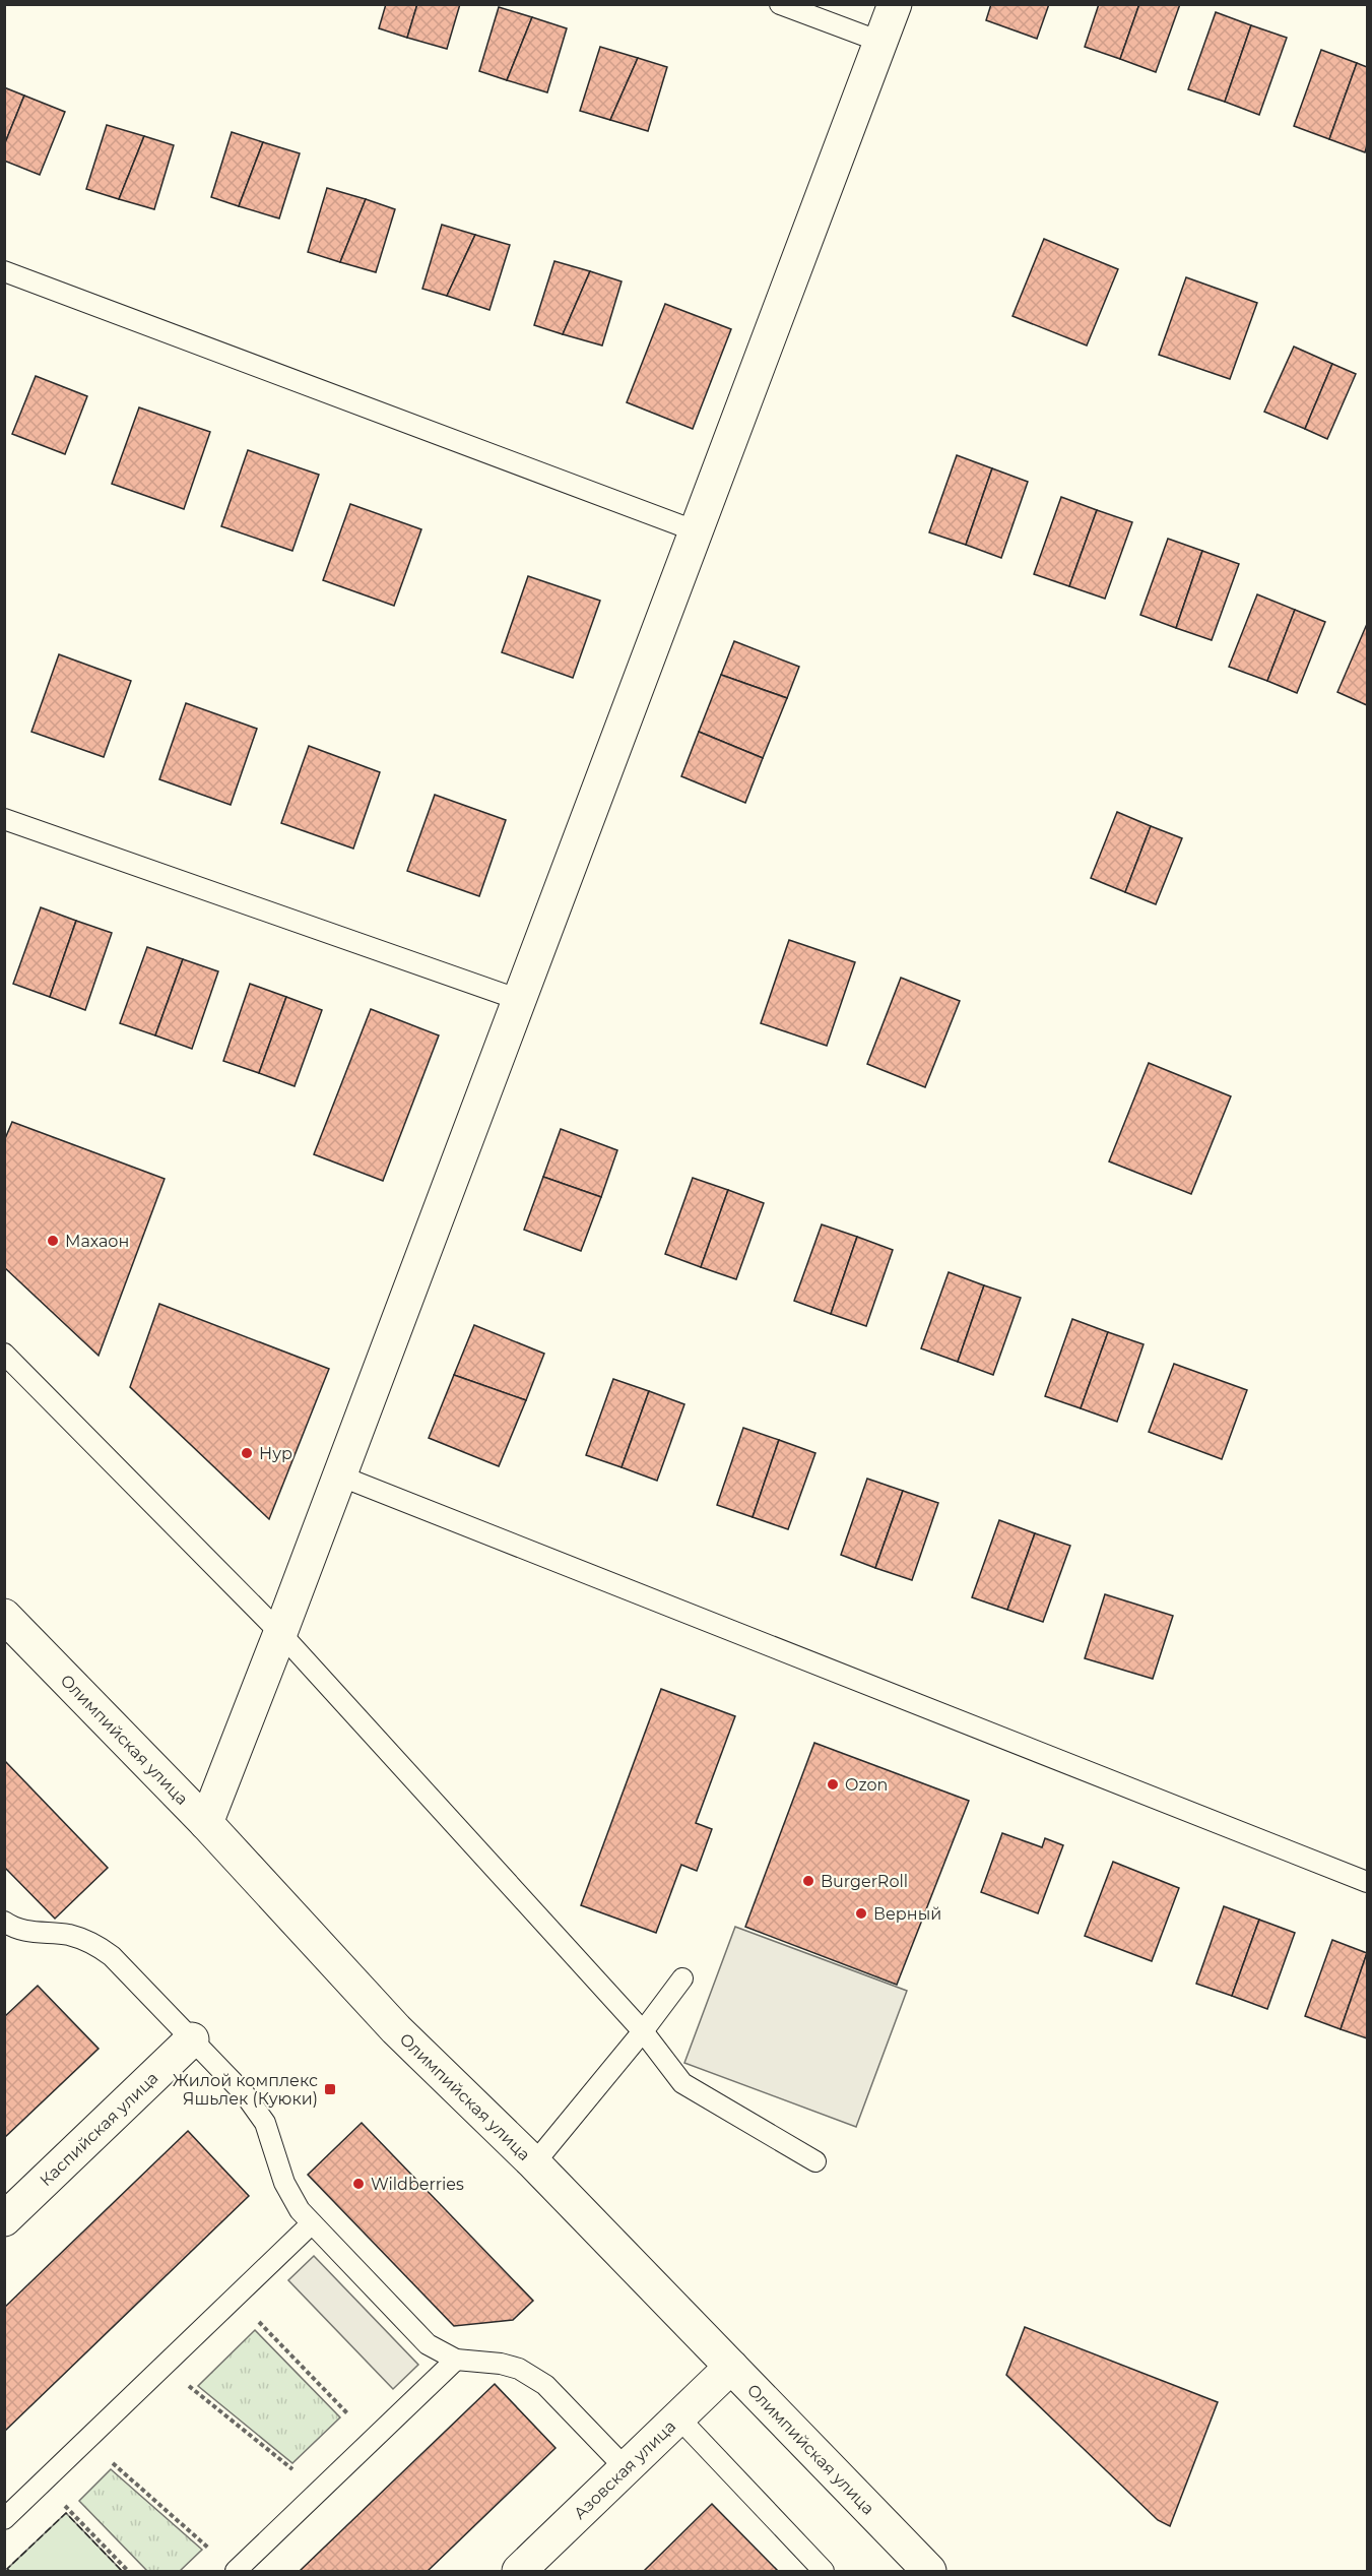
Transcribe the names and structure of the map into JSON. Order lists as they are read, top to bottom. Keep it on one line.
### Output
{"streets":{"street":["Олимпийская улица","Каспийская улица","Азовская улица"]},"crossings":[["Олимпийская улица","Азовская улица"]],"places":{"other":["Махаон","Нур","Ozon","BurgerRoll","Верный","Wildberries"],"transit":["Жилой комплекс Яшьлек (Куюки)"]}}
